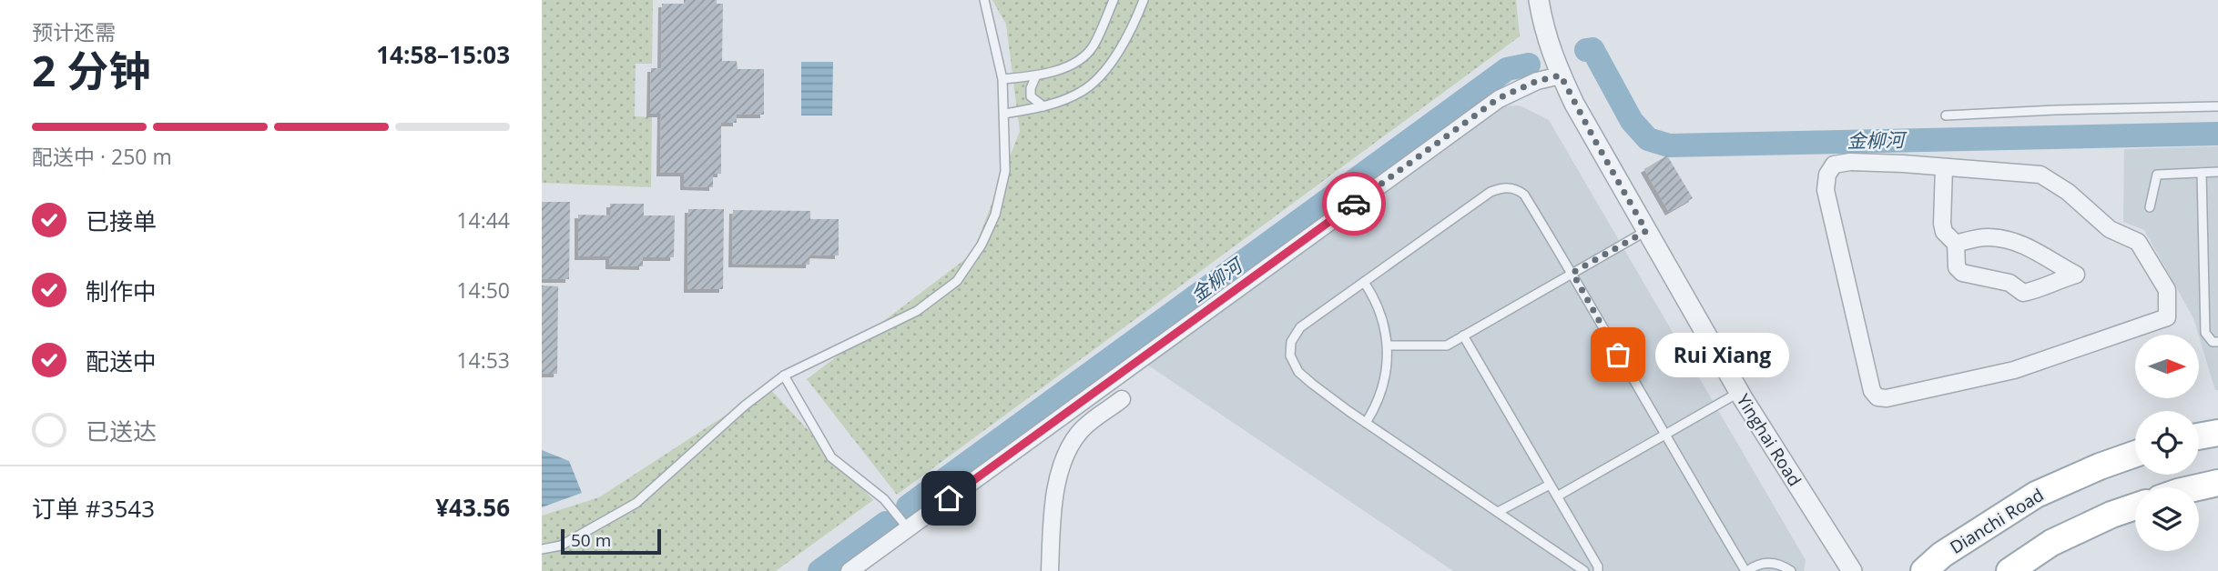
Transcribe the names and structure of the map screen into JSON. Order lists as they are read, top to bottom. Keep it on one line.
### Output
{"streets":{"main road":["Dianchi Road"],"street":["Yinghai Road"]},"water":["金柳河"],"places":["Rui Xiang"],"scale_bar":"50 m","north":"right","page":{"heading":["2 分钟","预计还需","14:58–15:03"],"panel":["订单 #3543","¥43.56"],"bar":"配送中 · 250 m","list":[["已接单","14:44"],["制作中","14:50"],["配送中","14:53"],"已送达"],"bubble":"Rui Xiang","scale":"50 m"}}
